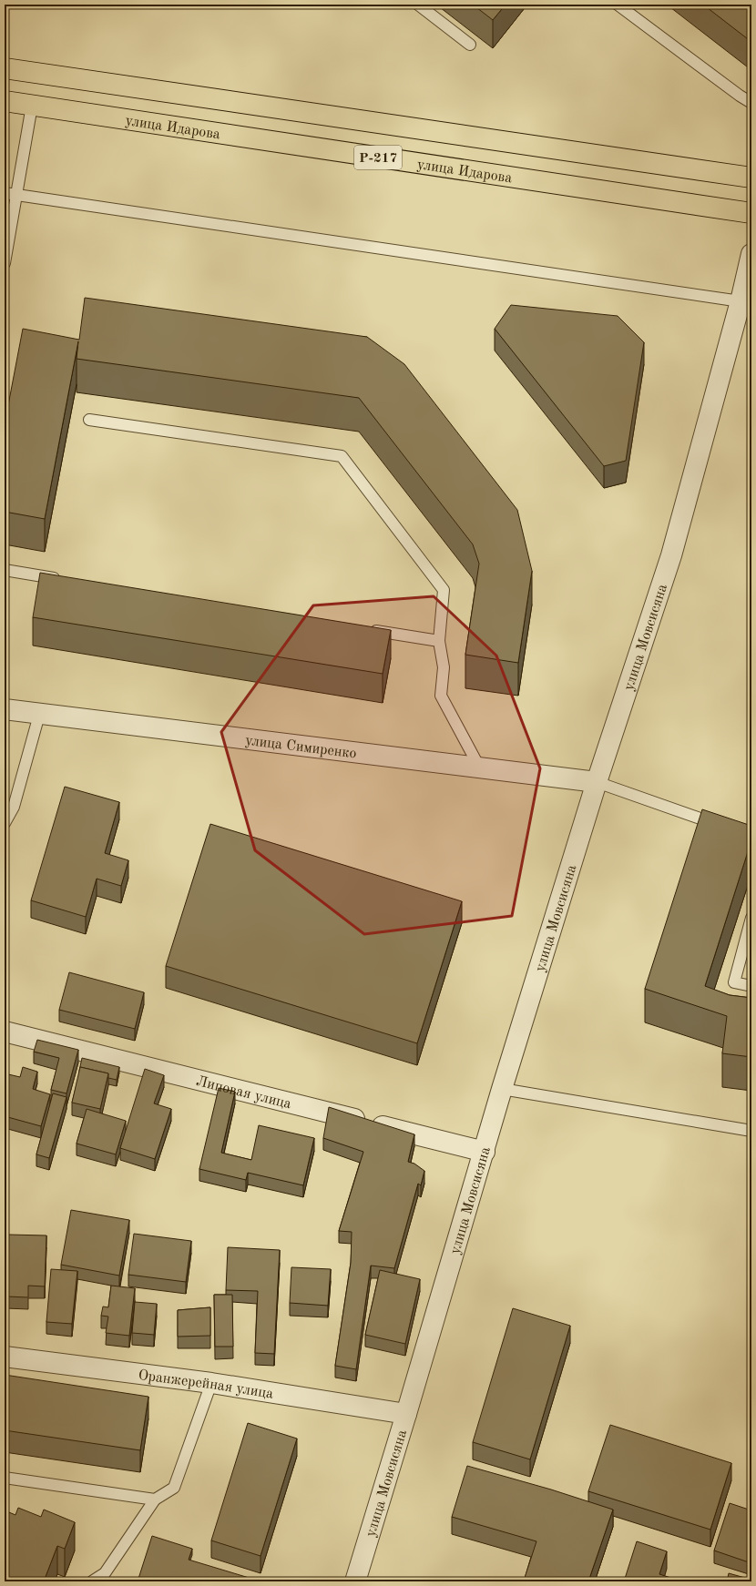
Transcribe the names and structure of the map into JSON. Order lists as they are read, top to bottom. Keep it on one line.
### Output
{"streets":{"main road":["улица Идарова","Р-217"],"street":["улица Мовсисяна","улица Симиренко","Липовая улица","Оранжерейная улица"]},"crossings":[["улица Мовсисяна","улица Симиренко"],["улица Мовсисяна","Липовая улица"],["улица Мовсисяна","Оранжерейная улица"]]}
